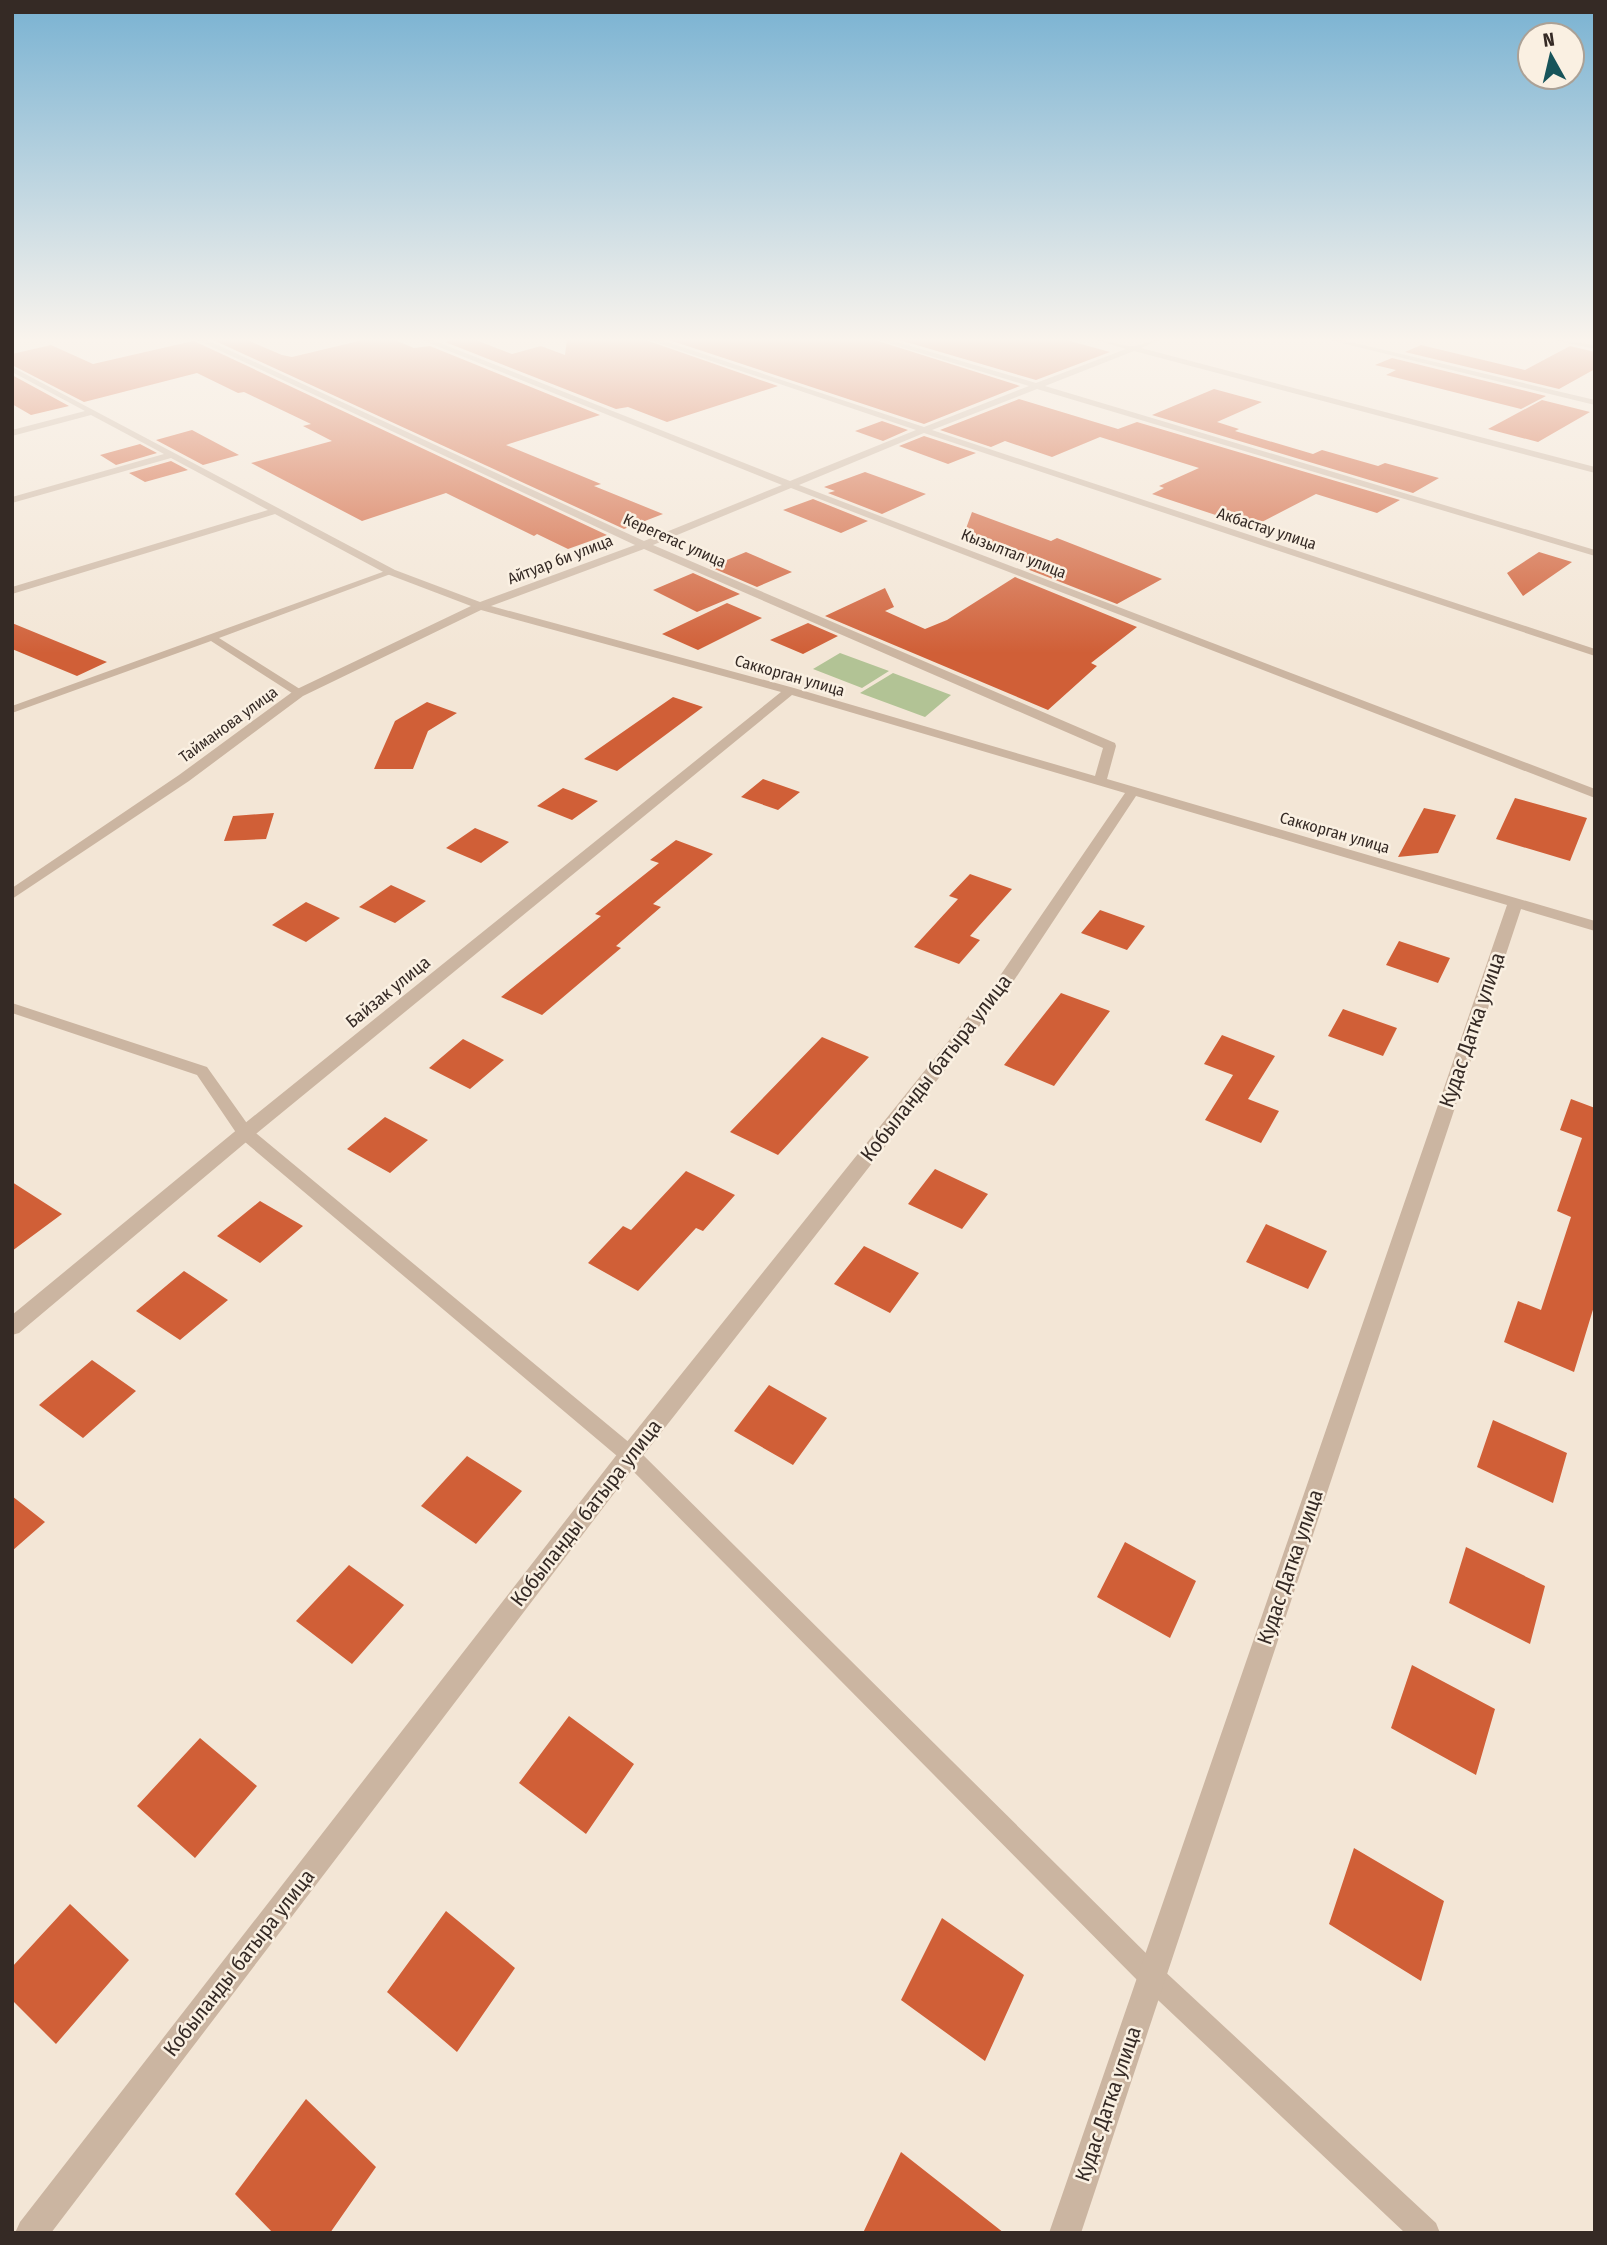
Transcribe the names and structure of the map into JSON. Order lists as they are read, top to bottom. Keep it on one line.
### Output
{"streets":{"street":["Акбастау улица","Керегетас улица","Кызылтал улица","Айтуар би улица","Саккорган улица","Тайманова улица","Байзак улица","Кудас Датка улица","Кобыланды батыра улица"]},"crossings":[["Керегетас улица","Айтуар би улица"],["Керегетас улица","Саккорган улица"],["Кызылтал улица","Айтуар би улица"],["Айтуар би улица","Саккорган улица"],["Айтуар би улица","Тайманова улица"],["Саккорган улица","Тайманова улица"],["Саккорган улица","Байзак улица"],["Саккорган улица","Кудас Датка улица"],["Саккорган улица","Кобыланды батыра улица"]],"north":"top"}
